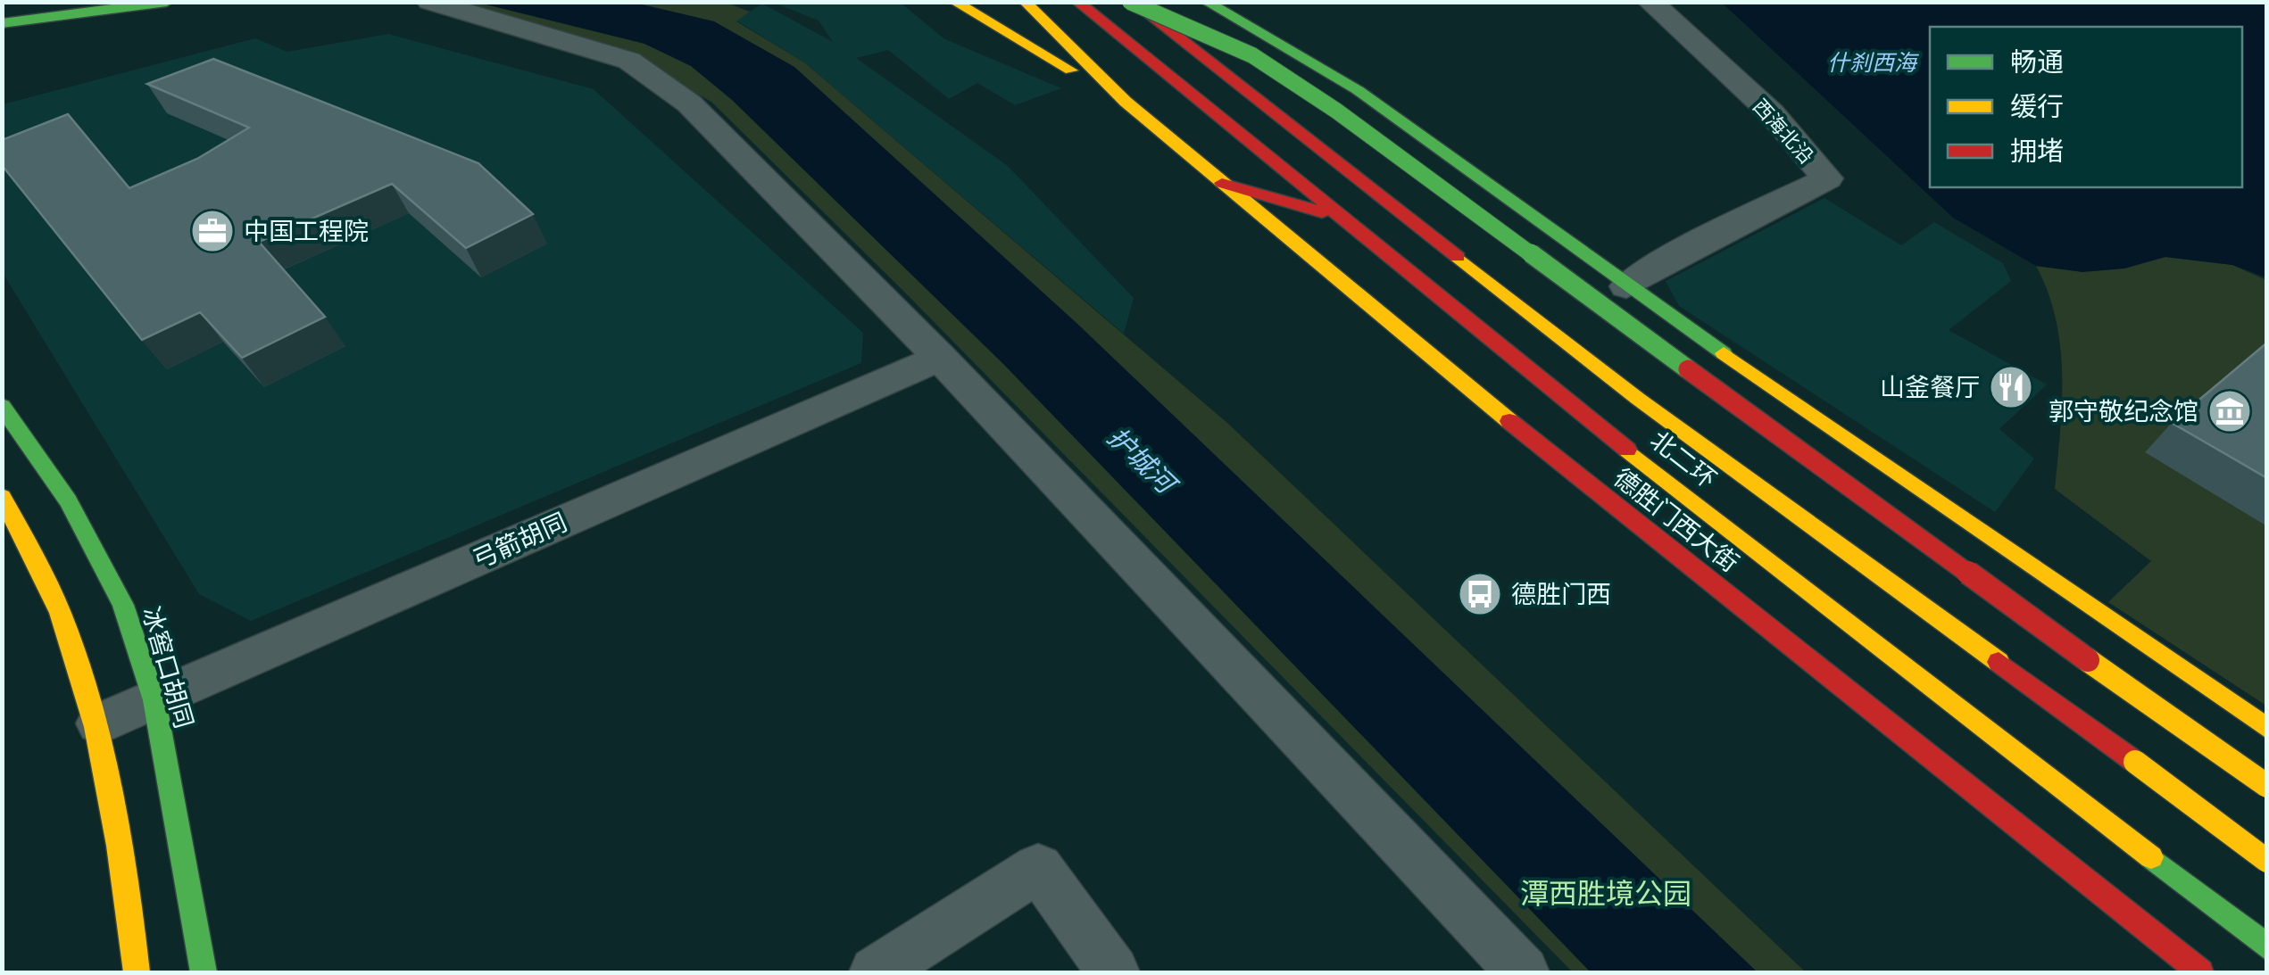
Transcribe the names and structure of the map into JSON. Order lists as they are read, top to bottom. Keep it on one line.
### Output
{"streets":{"main road":["北二环","德胜门西大街","冰窖口胡同"],"street":["西海北沿","弓箭胡同"]},"crossings":[["弓箭胡同","冰窖口胡同"]],"water":["什刹西海","护城河"],"parks":["潭西胜境公园"],"places":{"office":["中国工程院"],"restaurant":["山釜餐厅"],"museum":["郭守敬纪念馆"],"bus stop":["德胜门西"]},"legend":["畅通","缓行","拥堵"]}
